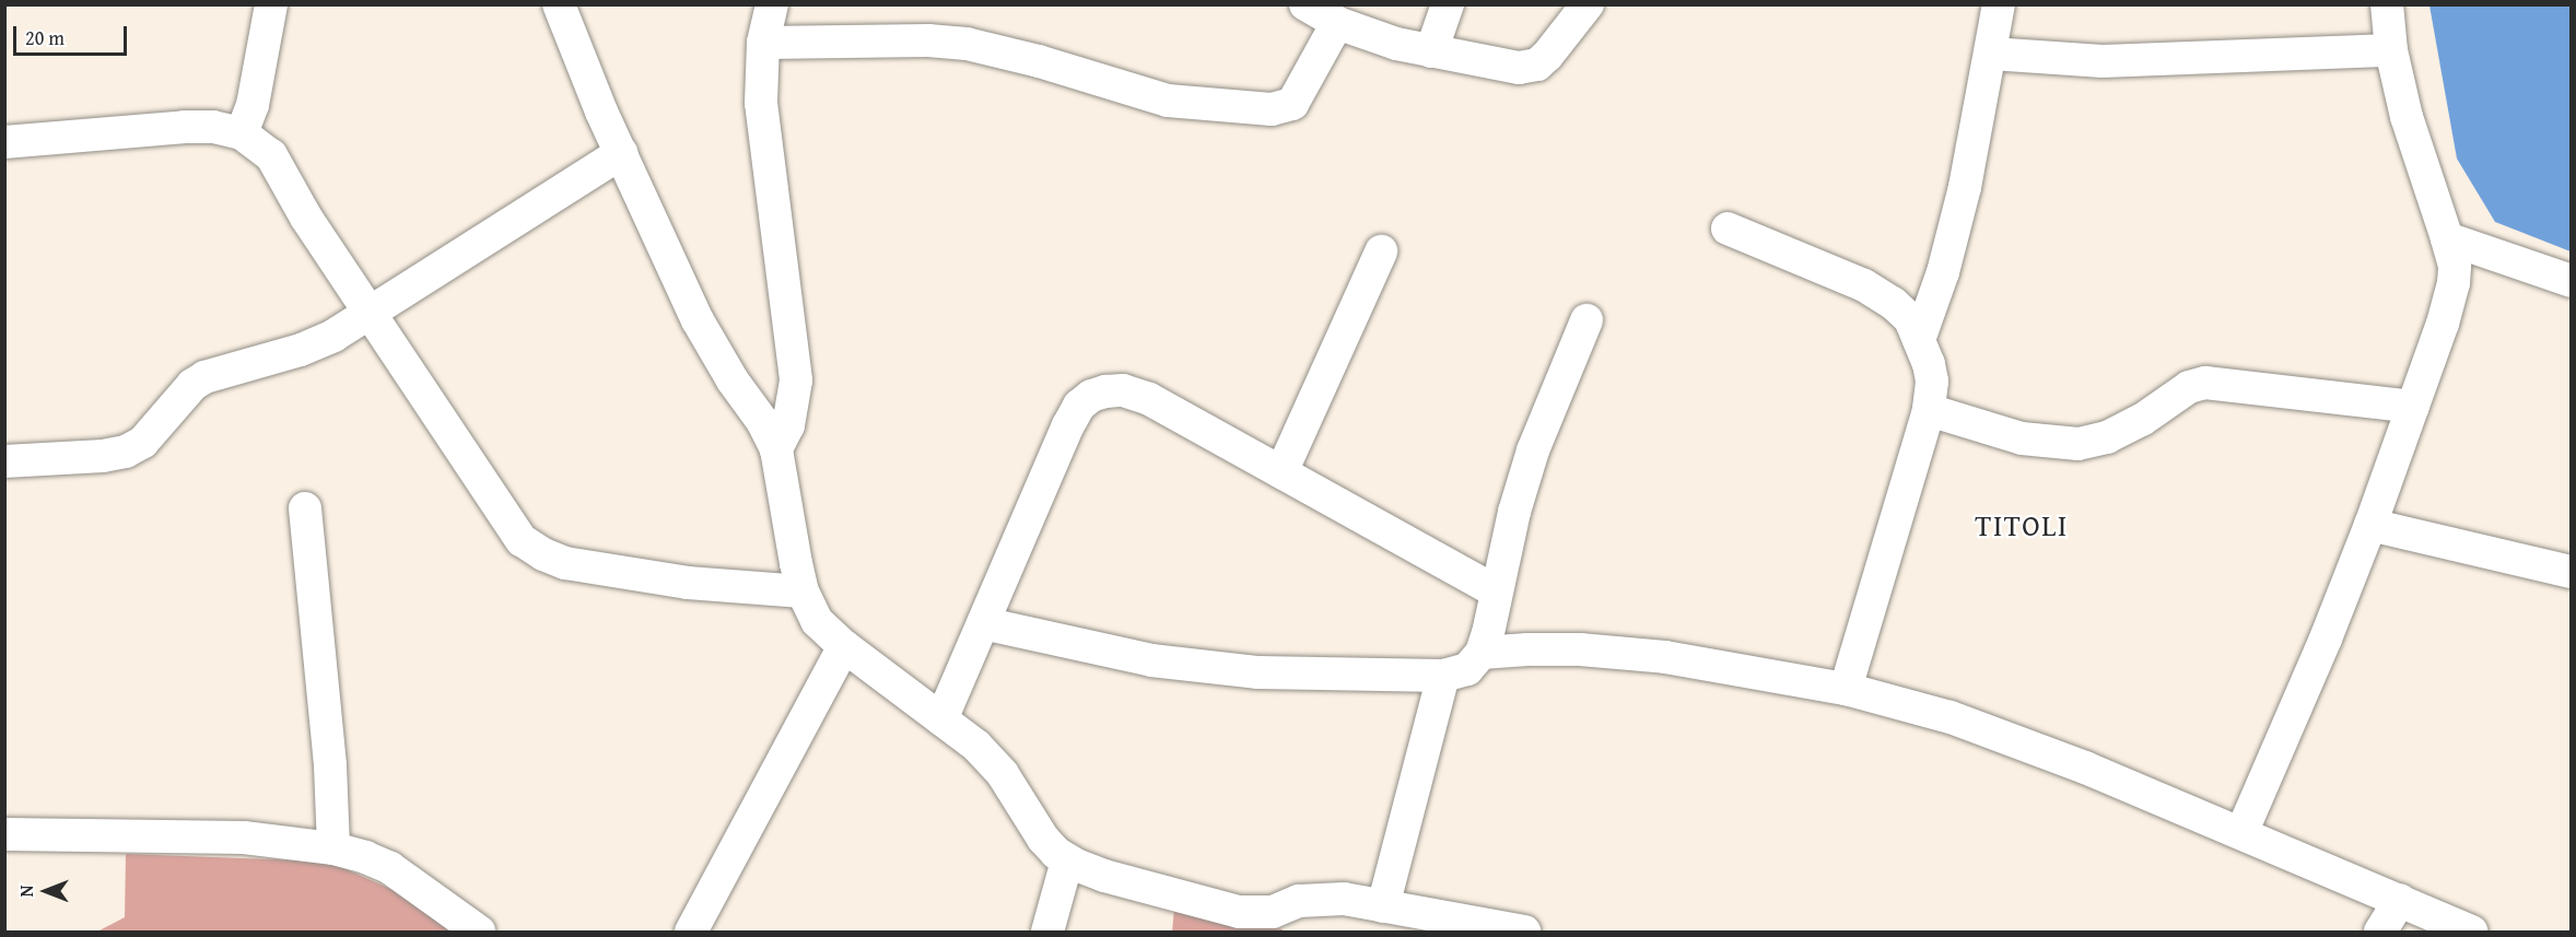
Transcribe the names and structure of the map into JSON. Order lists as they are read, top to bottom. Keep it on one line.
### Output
{"districts":["TITOLI"],"scale_bar":"20 m","north":"left"}
